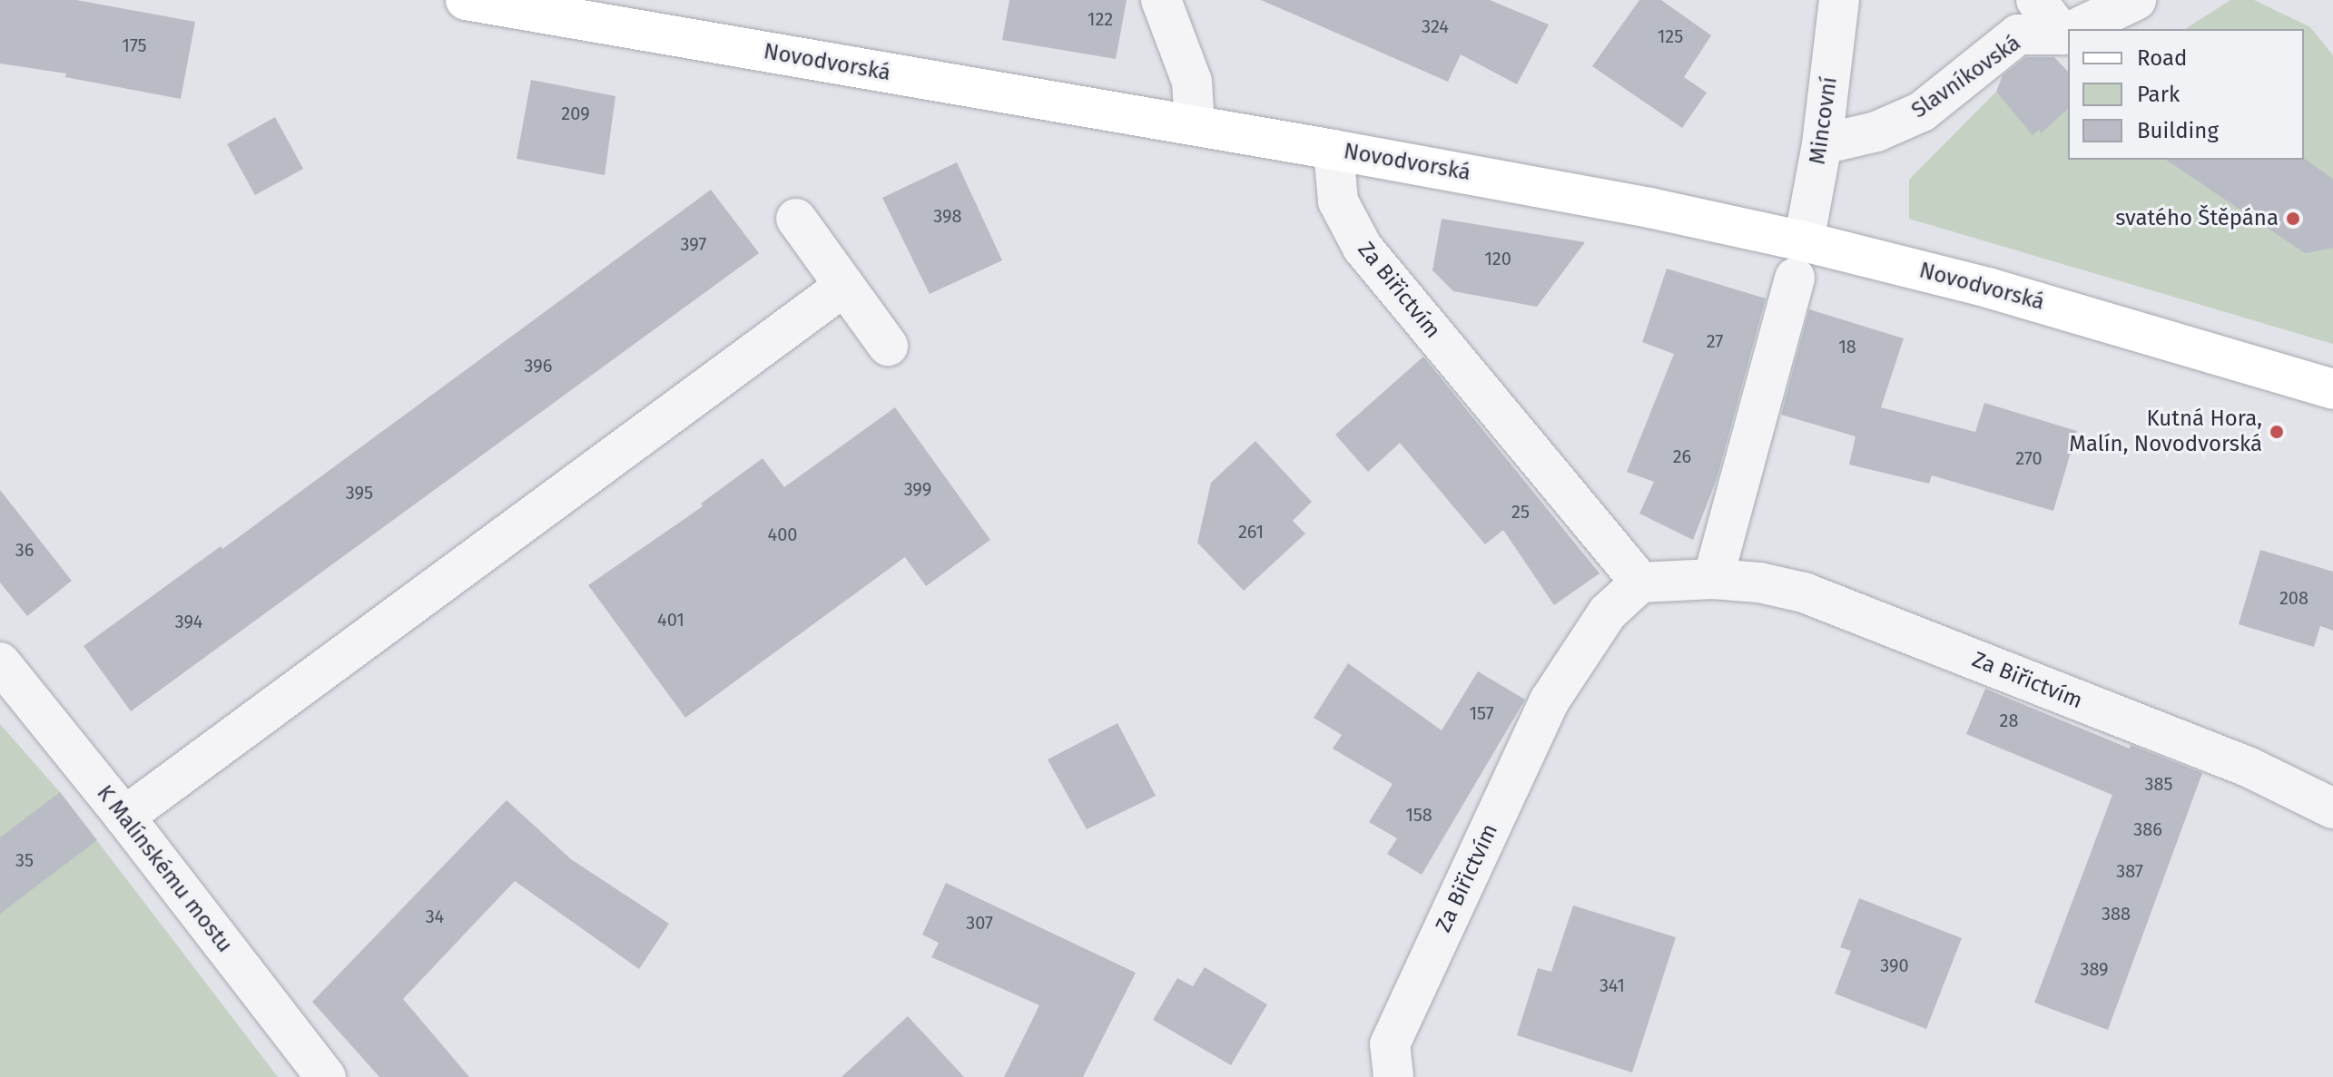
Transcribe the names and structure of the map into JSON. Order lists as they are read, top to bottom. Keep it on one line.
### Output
{"streets":{"main road":["Novodvorská"],"street":["Slavníkovská","Mincovní","Za Biřictvím","K Malínskému mostu"]},"crossings":[["Novodvorská","Mincovní"],["Novodvorská","Za Biřictvím"],["Slavníkovská","Mincovní"]],"places":["svatého Štěpána","Kutná Hora, Malín, Novodvorská"],"house_numbers":["122","324","125","175","209","398","397","120","27","18","396","26","270","399","395","25","261","400","36","208","401","394","157","28","385","158","386","35","387","388","34","307","390","389","341"],"legend":["Road","Park","Building"]}
